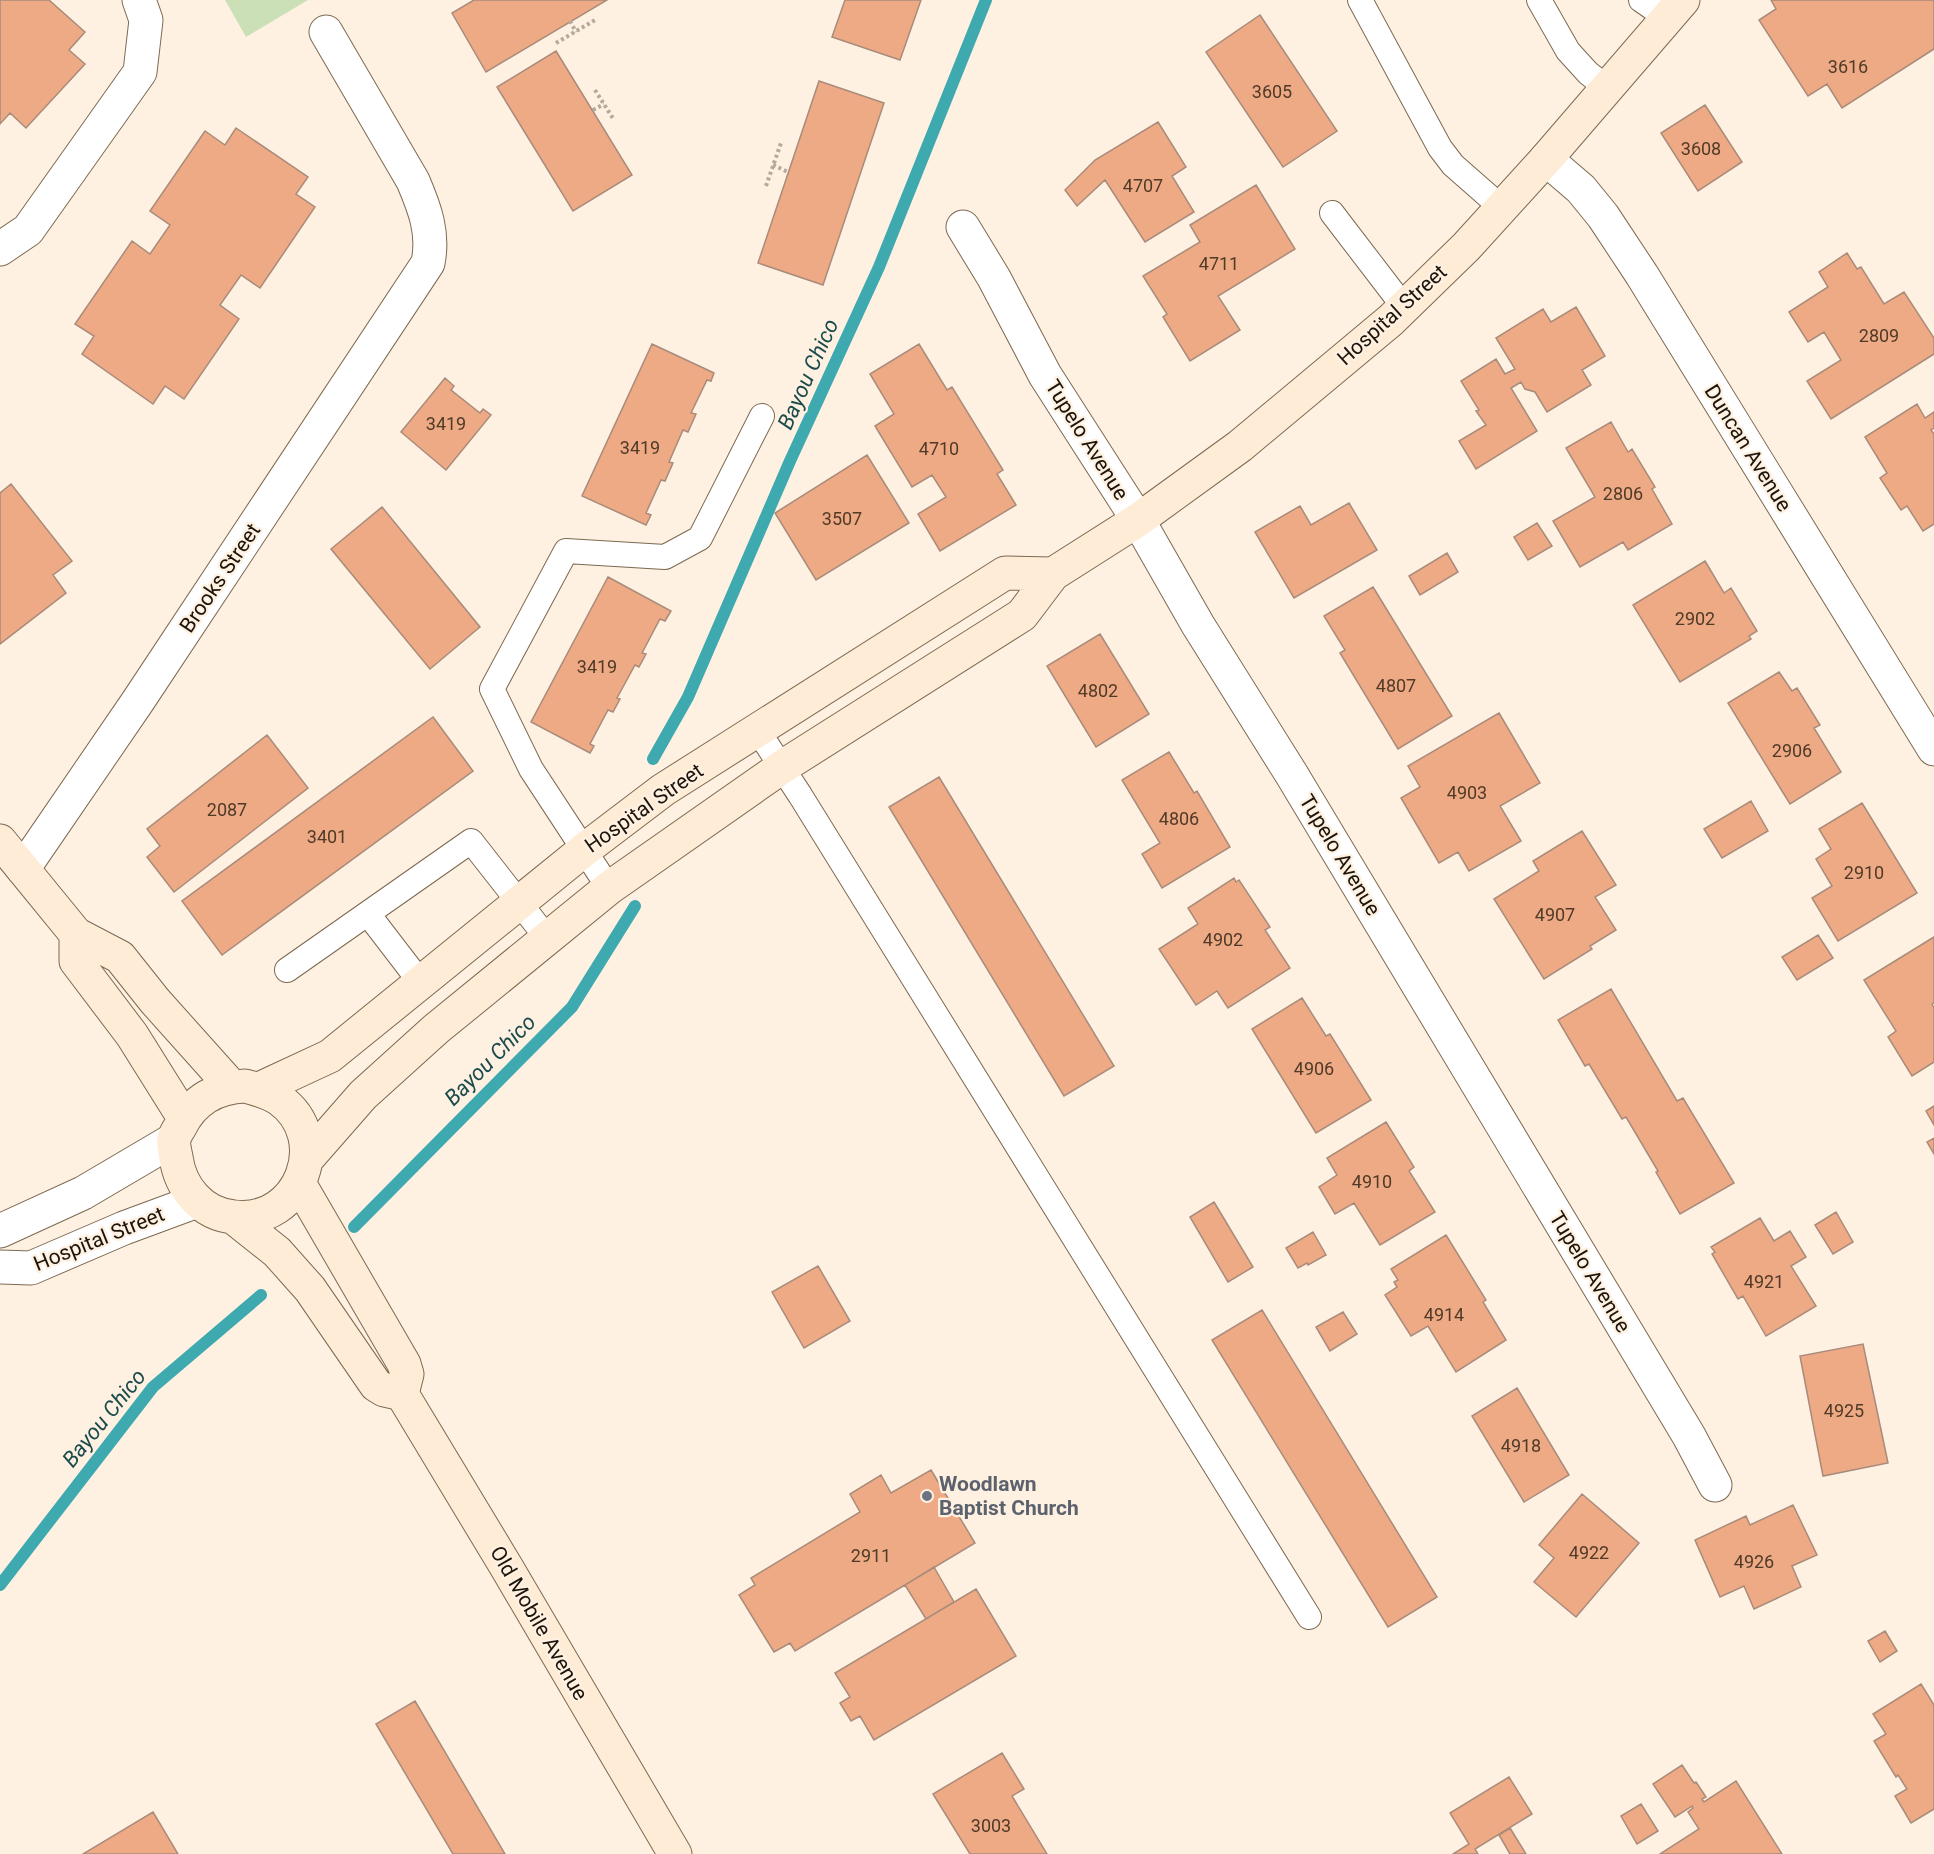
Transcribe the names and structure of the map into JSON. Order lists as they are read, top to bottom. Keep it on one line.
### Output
{"streets":{"street":["Hospital Street","Tupelo Avenue","Duncan Avenue","Brooks Street","Old Mobile Avenue"]},"crossings":[["Hospital Street","Tupelo Avenue"],["Hospital Street","Duncan Avenue"]],"water":["Bayou Chico"],"places":["Woodlawn Baptist Church"],"house_numbers":["3616","3605","3608","4707","4711","2809","3419","3419","4710","2806","3507","2902","3419","4807","4802","2906","4903","2087","4806","3401","2910","4907","4902","4906","4910","4921","4914","4925","4918","4922","2911","4926","3003"]}
